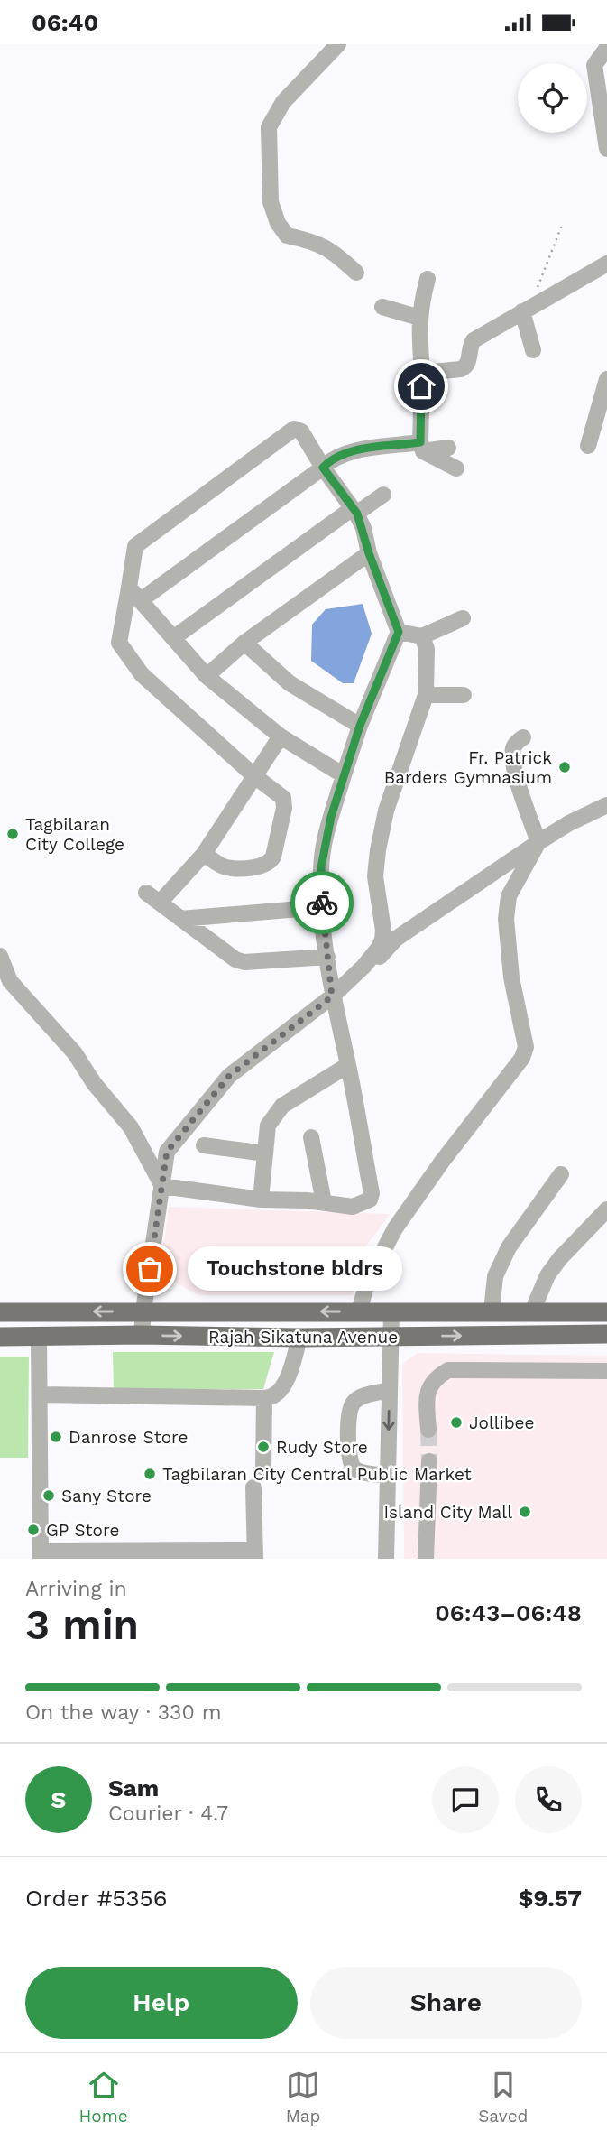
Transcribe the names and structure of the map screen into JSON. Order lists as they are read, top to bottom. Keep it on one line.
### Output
{"streets":{"main road":["Rajah Sikatuna Avenue"]},"places":["Fr. Patrick Barders Gymnasium","Tagbilaran City College","Touchstone bldrs","Jollibee","Danrose Store","Rudy Store","Tagbilaran City Central Public Market","Sany Store","Island City Mall","GP Store"],"page":{"status":"06:40","bubble":"Touchstone bldrs","heading":["3 min","Arriving in","06:43–06:48"],"panel":["Sam","Courier · 4.7","Order #5356","$9.57"],"bar":"On the way · 330 m","round":"S","buttons":["Help","Share"],"tabs":["Home","Map","Saved"]}}
